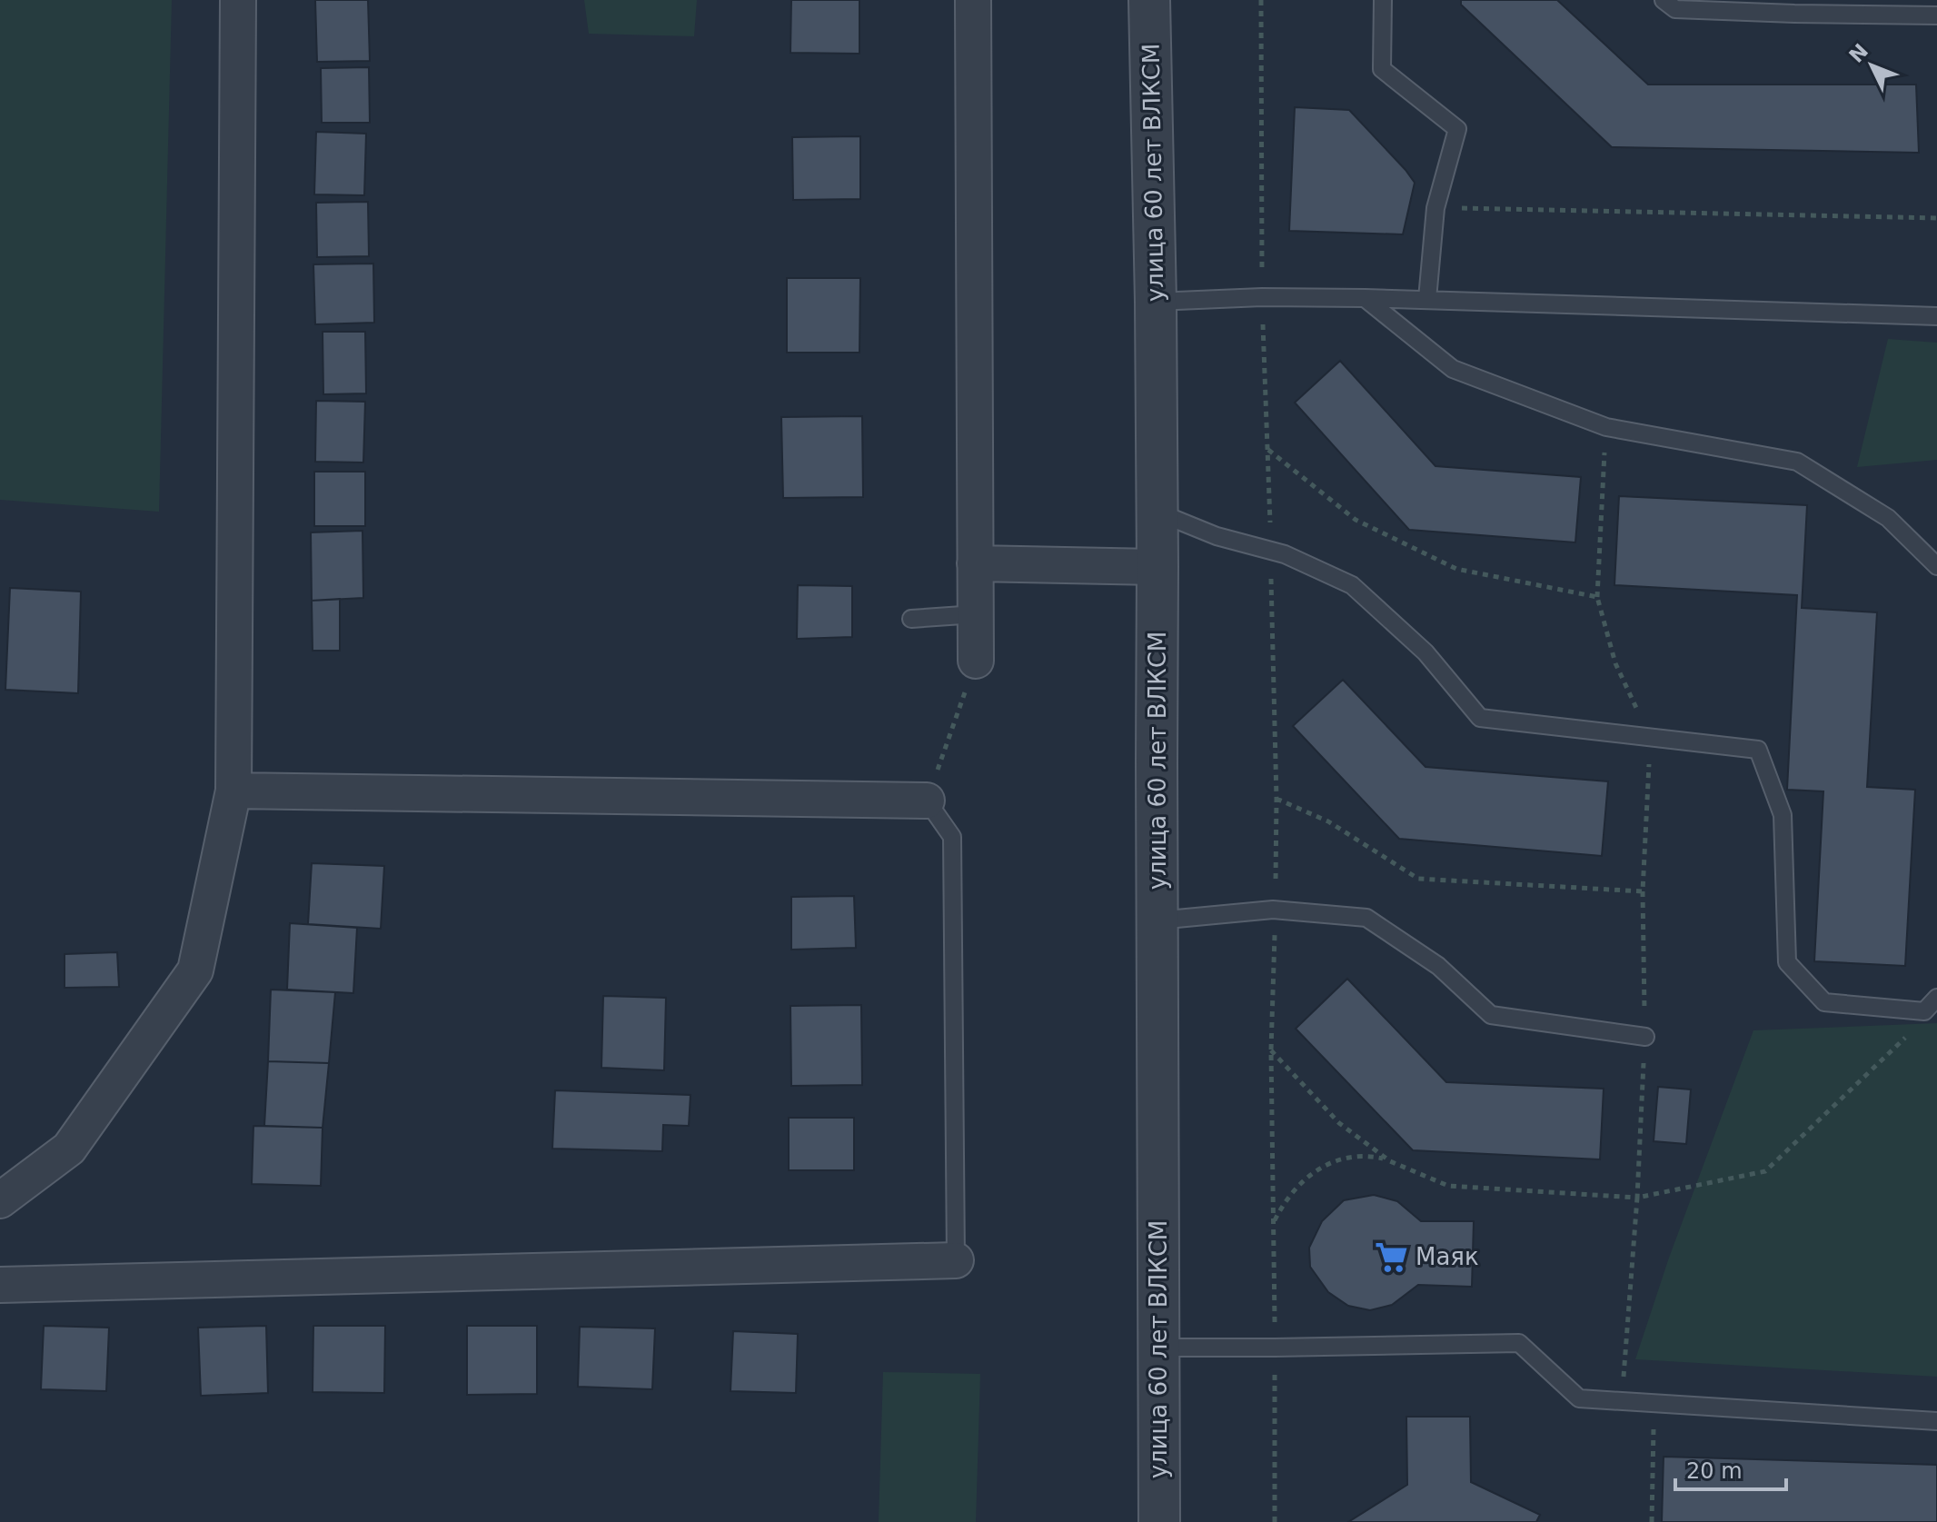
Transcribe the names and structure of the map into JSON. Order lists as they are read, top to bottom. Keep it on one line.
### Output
{"streets":{"street":["улица 60 лет ВЛКСМ"]},"places":{"supermarket":["Маяк"]},"scale_bar":"20 m","north":"top left"}
